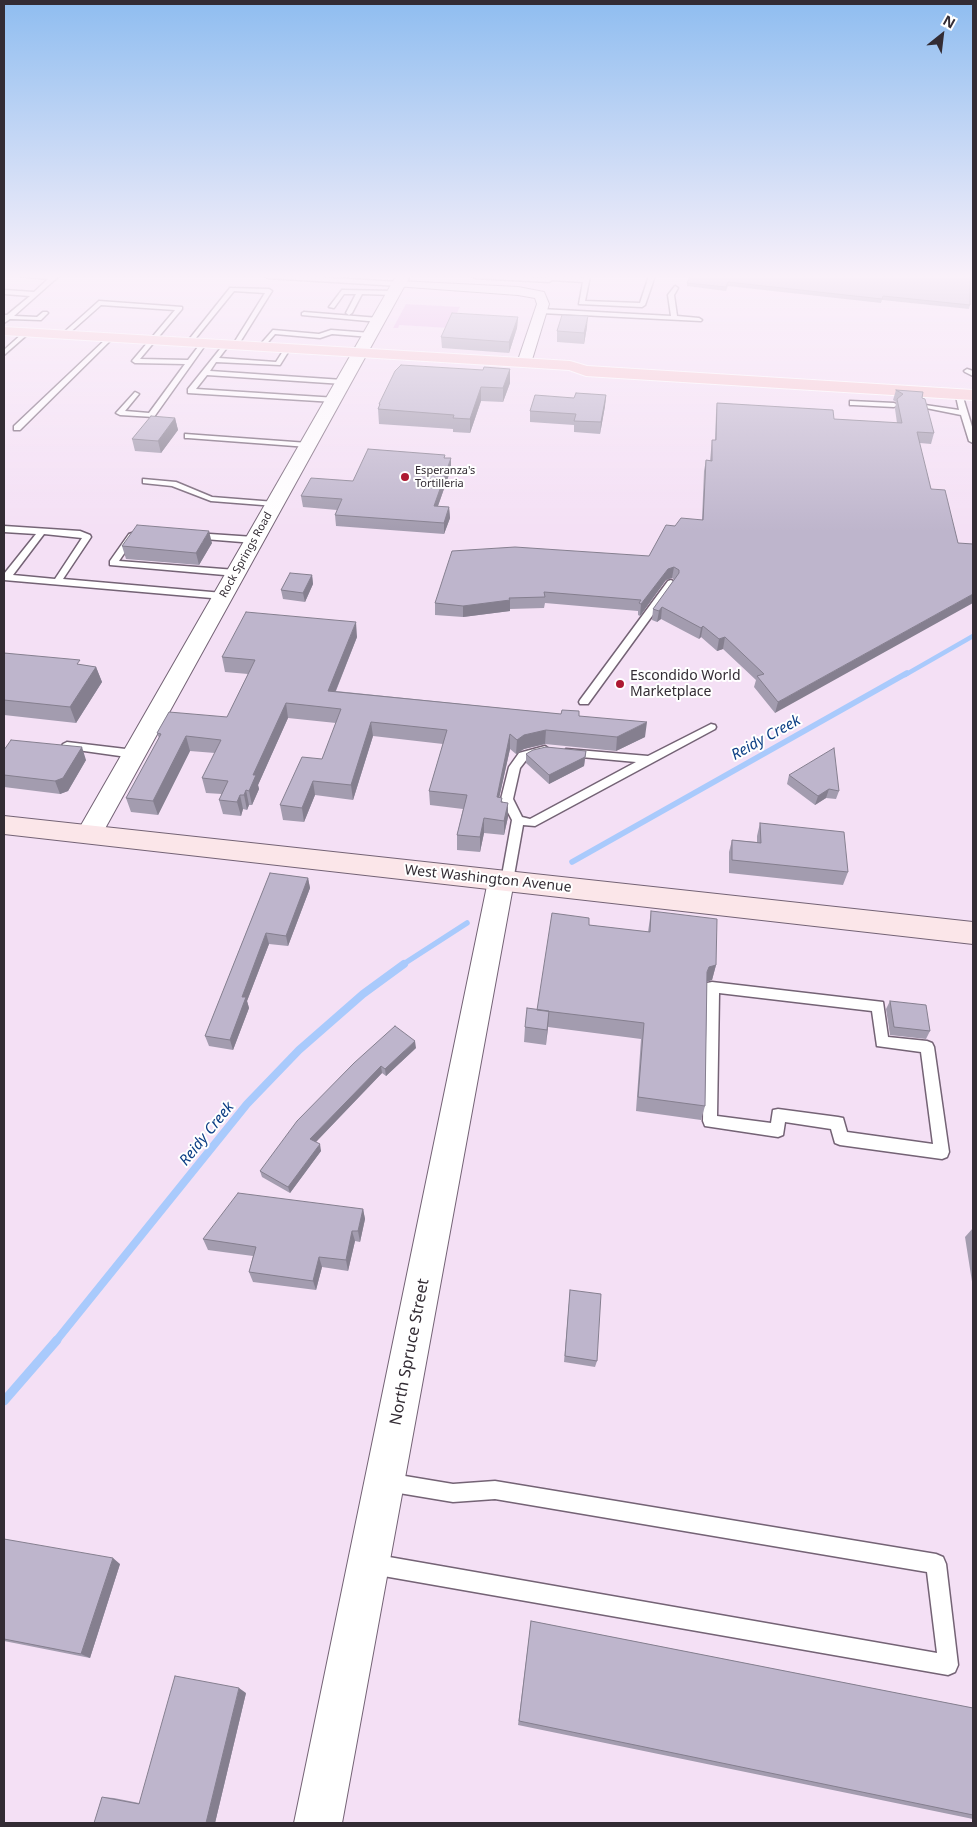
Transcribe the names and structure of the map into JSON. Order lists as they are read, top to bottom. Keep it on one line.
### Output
{"streets":{"main road":["West Washington Avenue"],"street":["Rock Springs Road","North Spruce Street"]},"crossings":[["Rock Springs Road","West Washington Avenue"],["West Washington Avenue","North Spruce Street"]],"water":["Reidy Creek"],"places":["Esperanza's Tortilleria","Escondido World Marketplace"],"north":"top right"}
